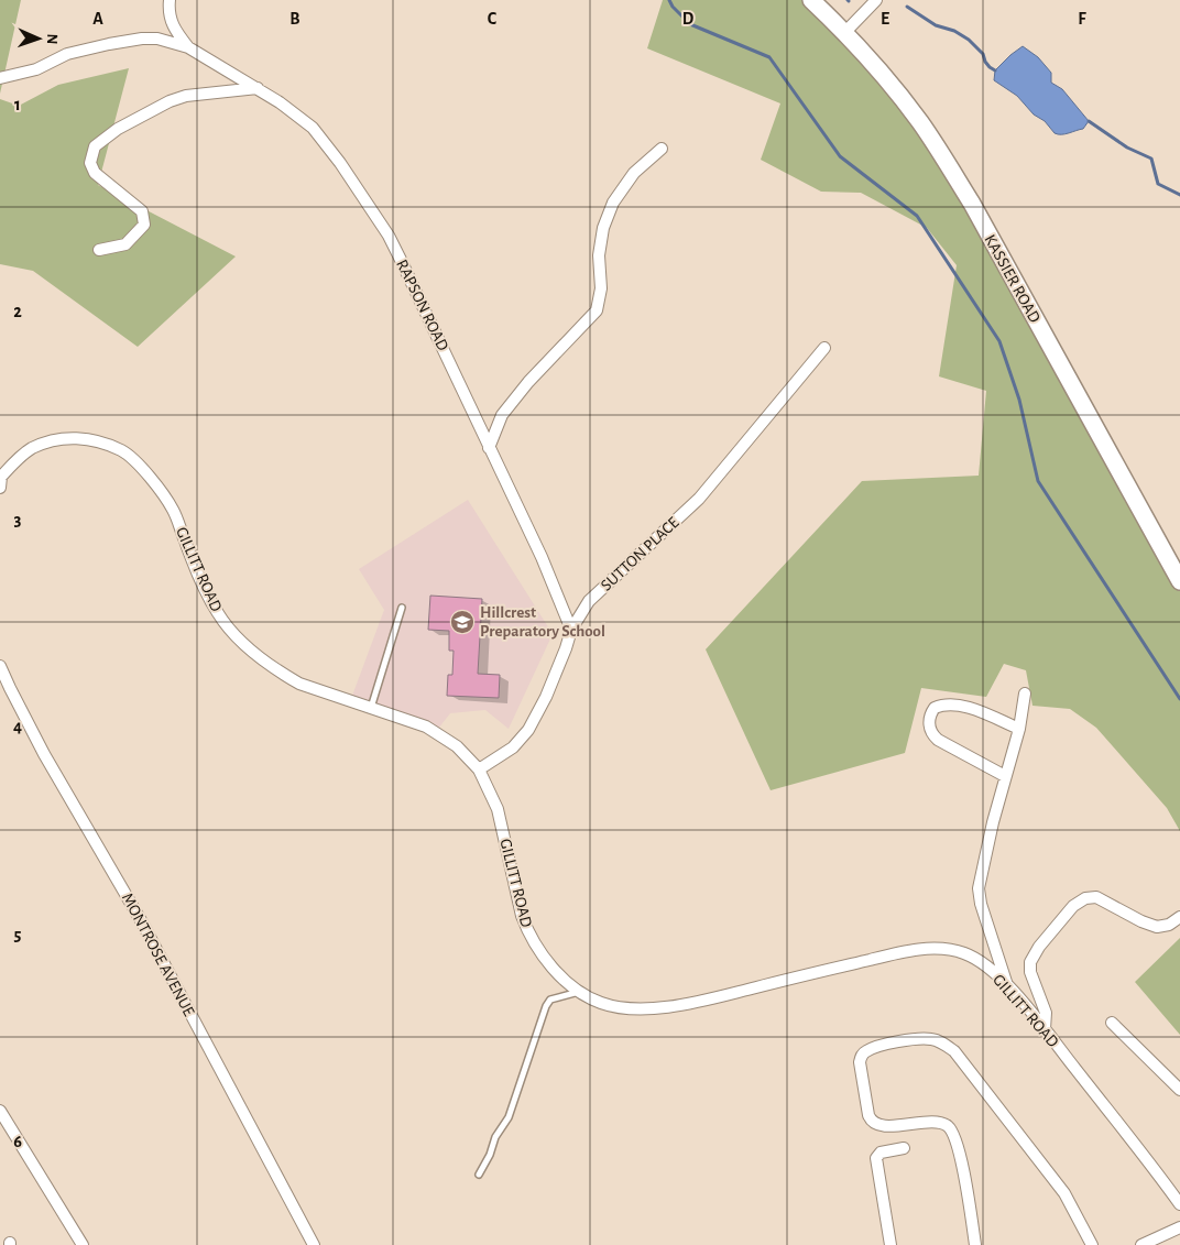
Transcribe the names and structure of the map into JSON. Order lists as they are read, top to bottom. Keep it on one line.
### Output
{"streets":{"main road":["KASSIER ROAD"],"street":["RAPSON ROAD","SUTTON PLACE","GILLITT ROAD","MONTROSE AVENUE"]},"crossings":[["RAPSON ROAD","SUTTON PLACE"],["SUTTON PLACE","GILLITT ROAD"]],"places":{"school or university":["Hillcrest Preparatory School"]},"north":"right","grid":{"columns":["A","B","C","D","E","F"],"rows":["1","2","3","4","5","6"]}}
